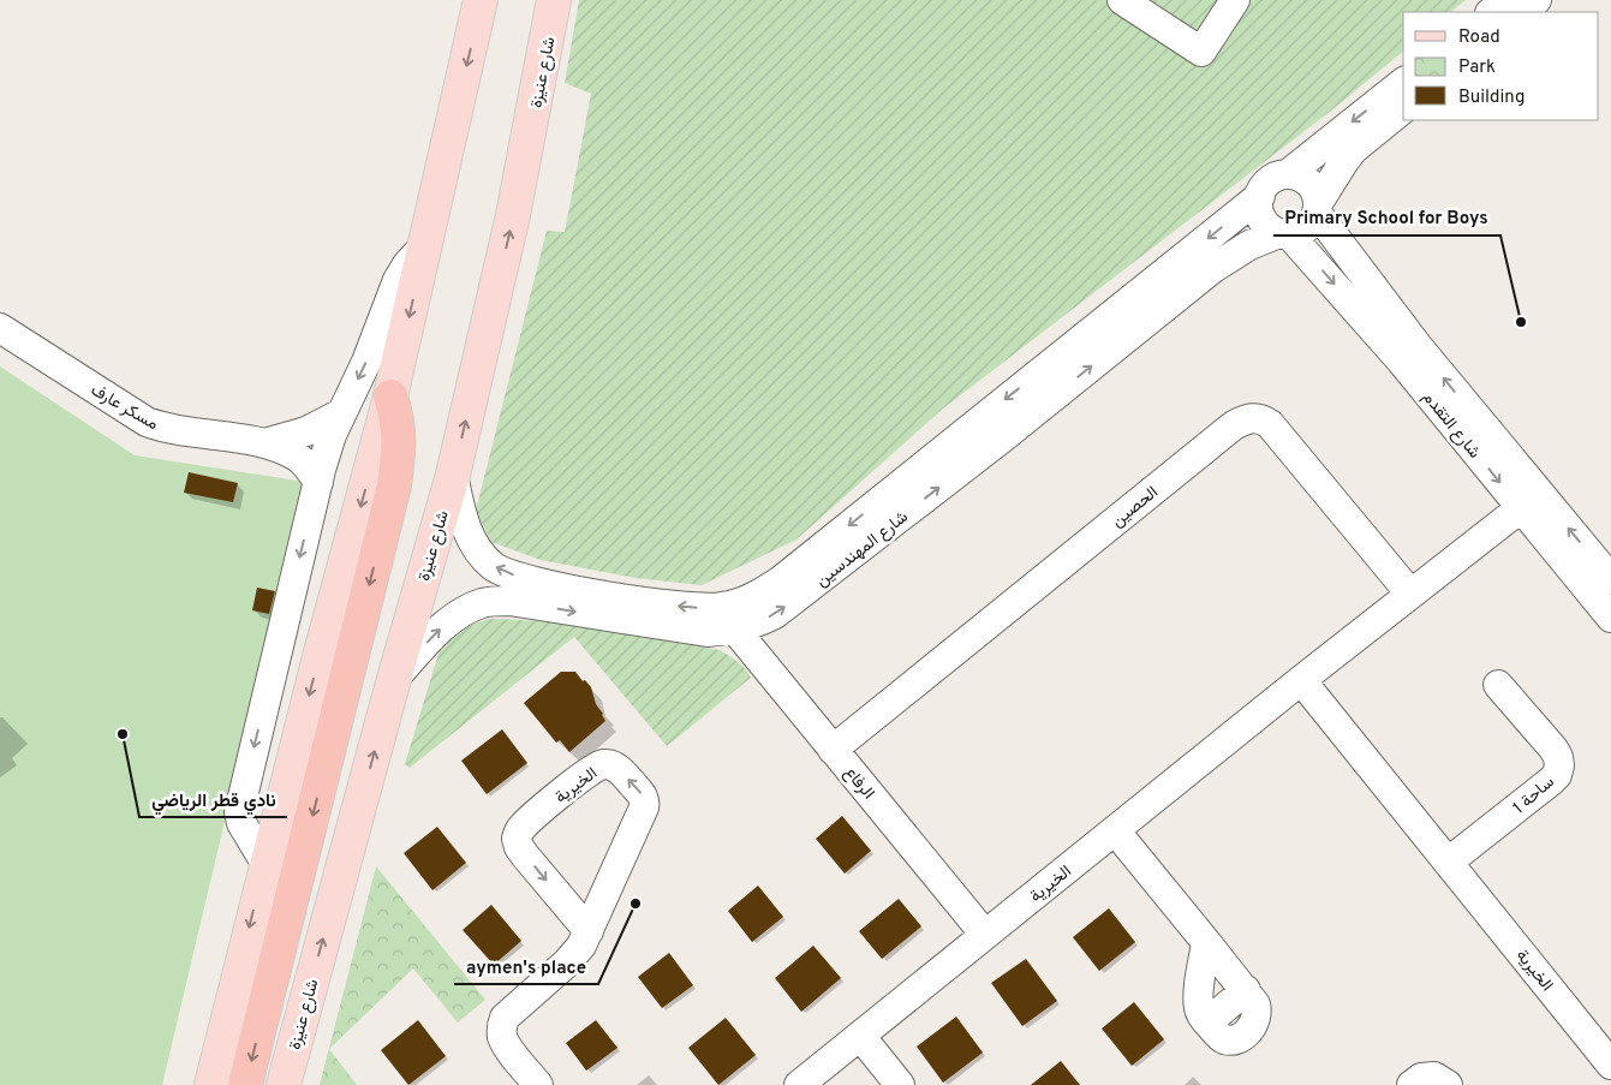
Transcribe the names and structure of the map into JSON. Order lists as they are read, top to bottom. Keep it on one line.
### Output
{"streets":{"main road":["شارع عنيزة"],"street":["مسكر عارف","شارع التقدم","الحصين","شارع المهندسين","الرفاع","الخيرية","ساحة 1"]},"crossings":[["شارع عنيزة","شارع المهندسين"],["شارع التقدم","شارع المهندسين"],["شارع التقدم","الخيرية"],["الحصين","الرفاع"],["الحصين","الخيرية"],["شارع المهندسين","الرفاع"],["الرفاع","الخيرية"],["الخيرية","ساحة 1"]],"places":["Primary School for Boys","نادي قطر الرياضي","aymen's place"],"legend":["Road","Park","Building"]}
